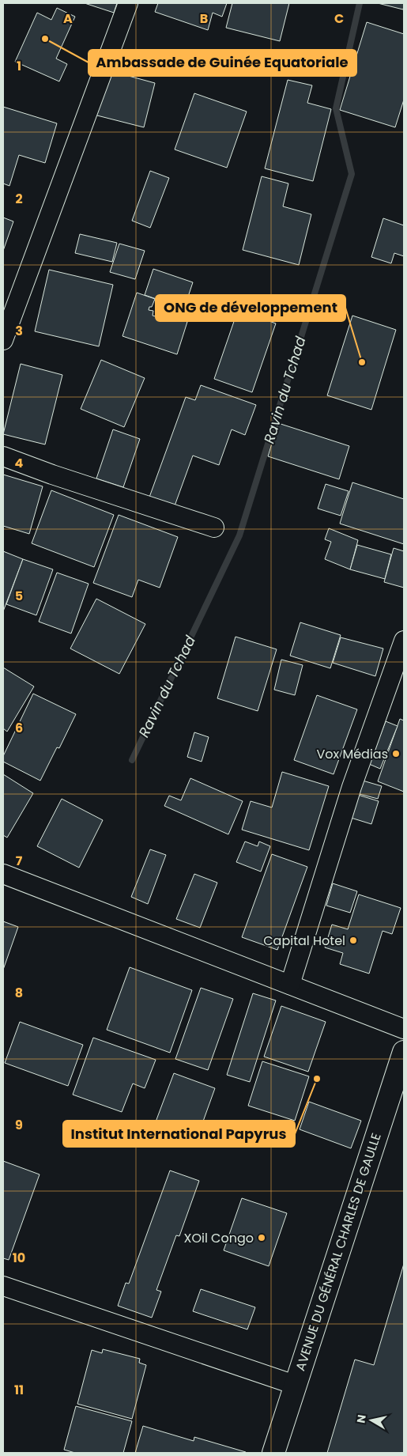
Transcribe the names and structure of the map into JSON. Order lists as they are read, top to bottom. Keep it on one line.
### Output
{"streets":{"street":["AVENUE DU GÉNÉRAL CHARLES DE GAULLE"]},"water":["Ravin du Tchad"],"places":["Ambassade de Guinée Equatoriale","ONG de développement","Vox Médias","Capital Hotel","Institut International Papyrus","XOil Congo"],"north":"left","grid":{"columns":["A","B","C"],"rows":["1","2","3","4","5","6","7","8","9","10","11"]}}
